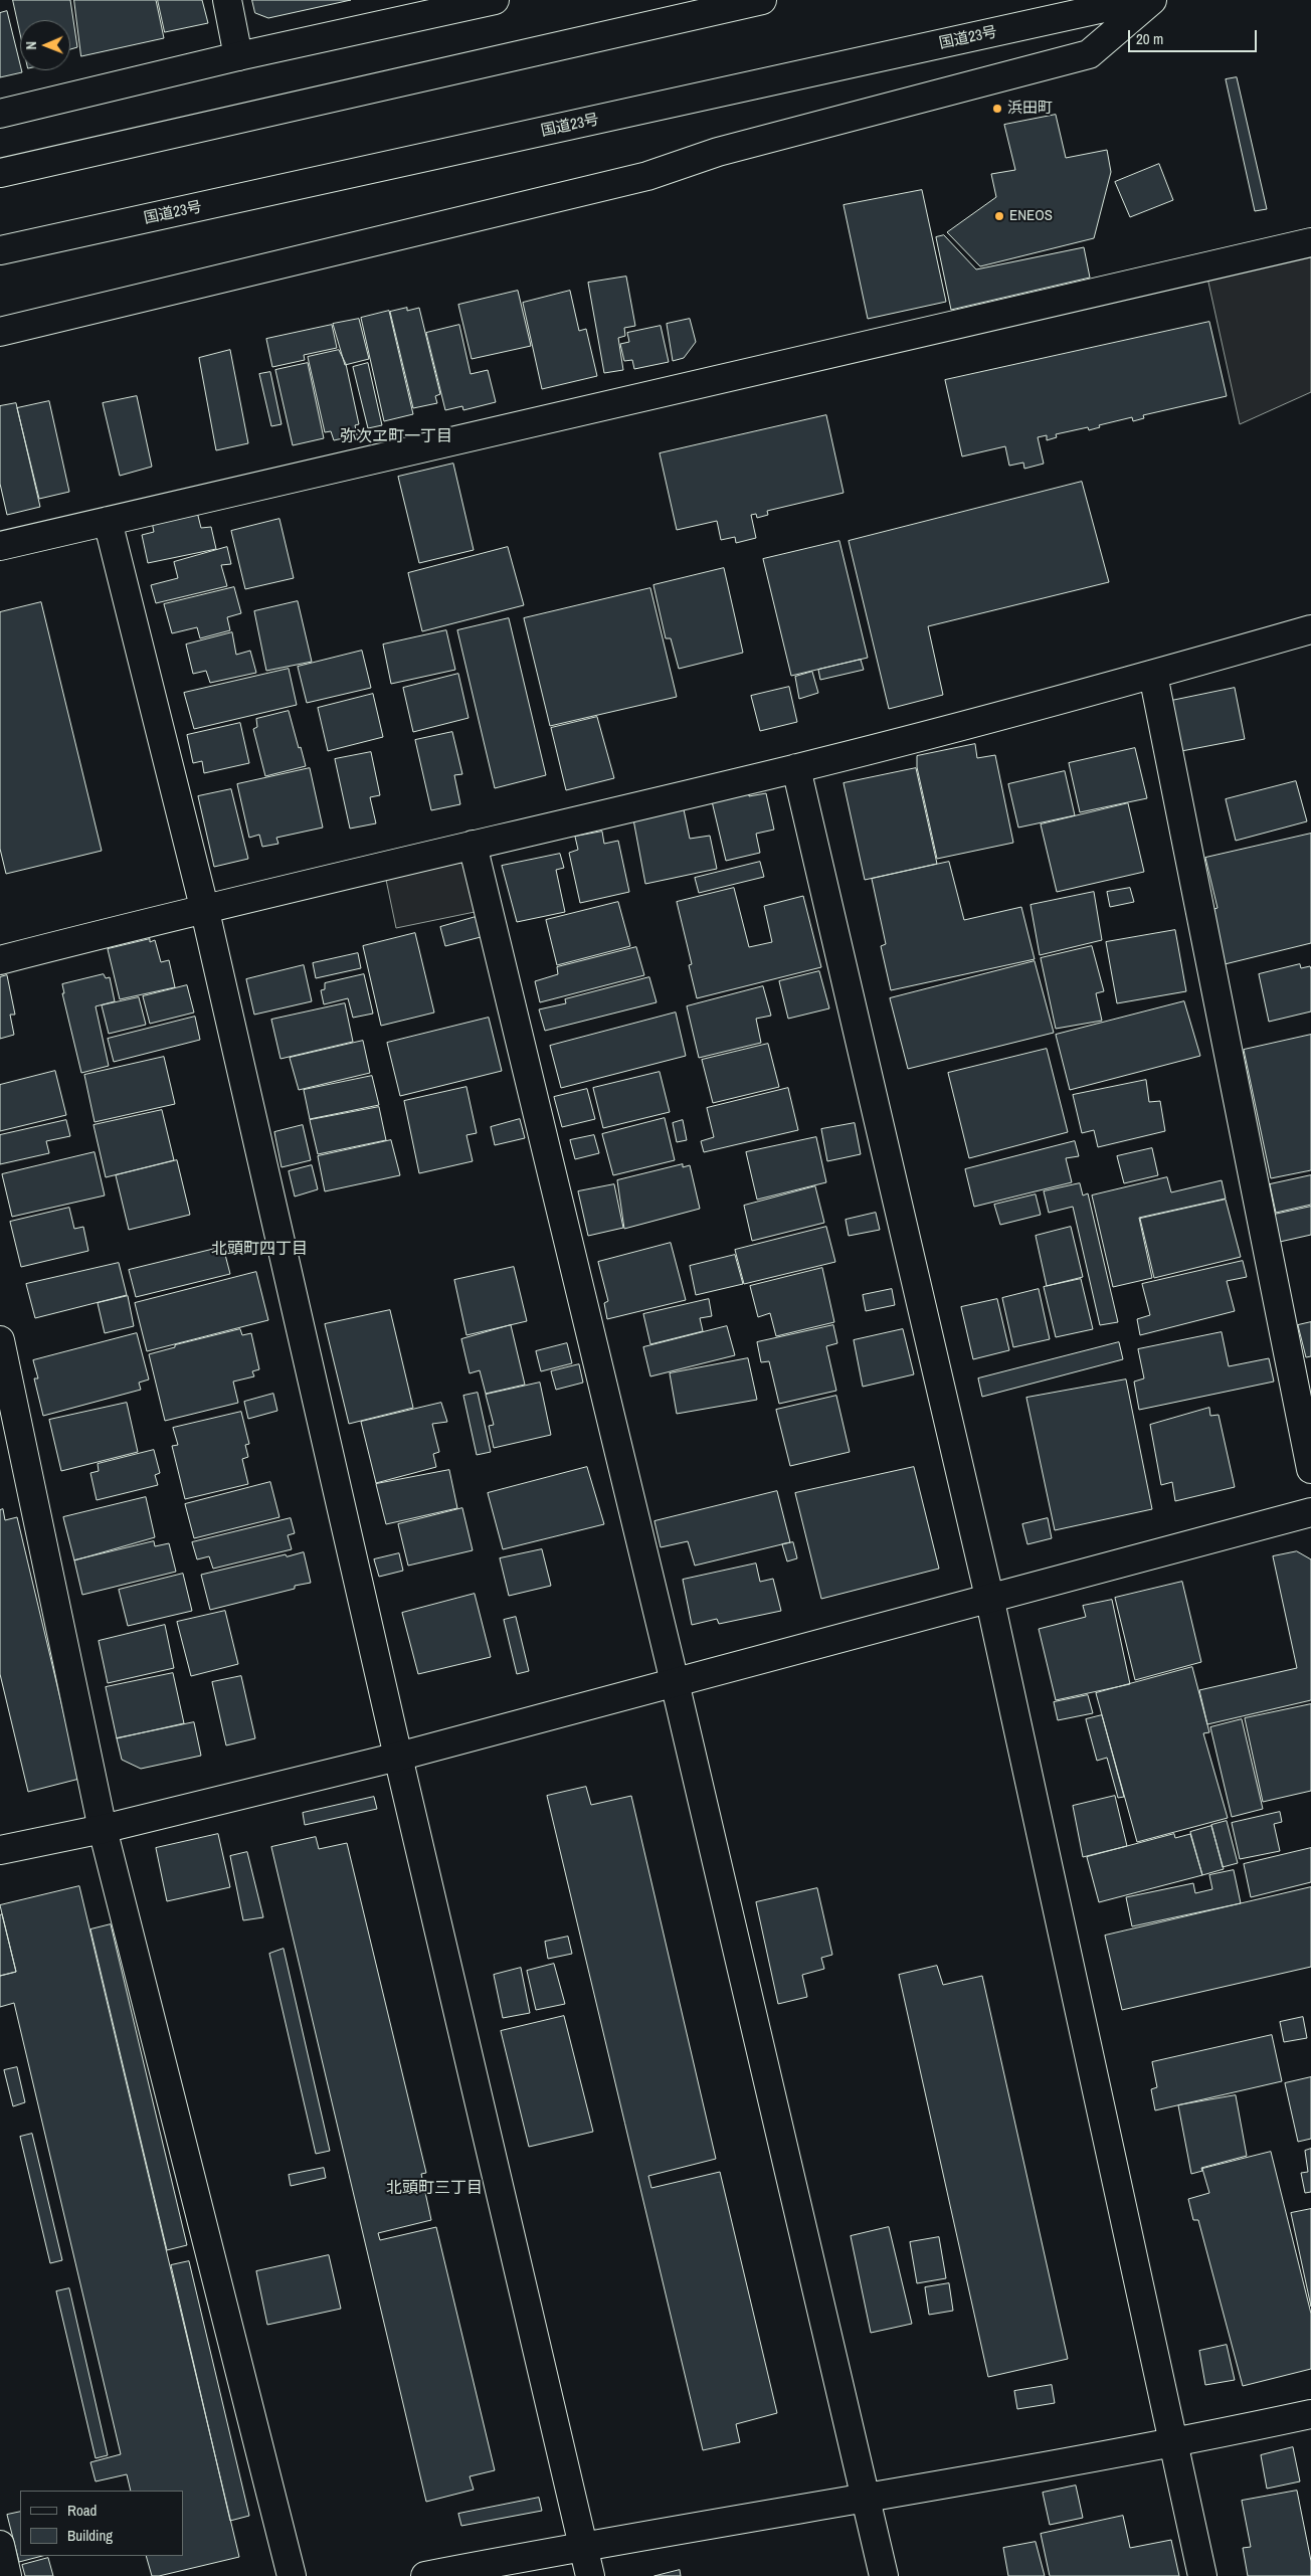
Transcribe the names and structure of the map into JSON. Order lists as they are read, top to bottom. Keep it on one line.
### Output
{"streets":{"main road":["国道23号"]},"districts":["弥次ヱ町一丁目","北頭町四丁目","北頭町三丁目"],"places":["浜田町","ENEOS"],"legend":["Road","Building"],"scale_bar":"20 m","north":"left"}
